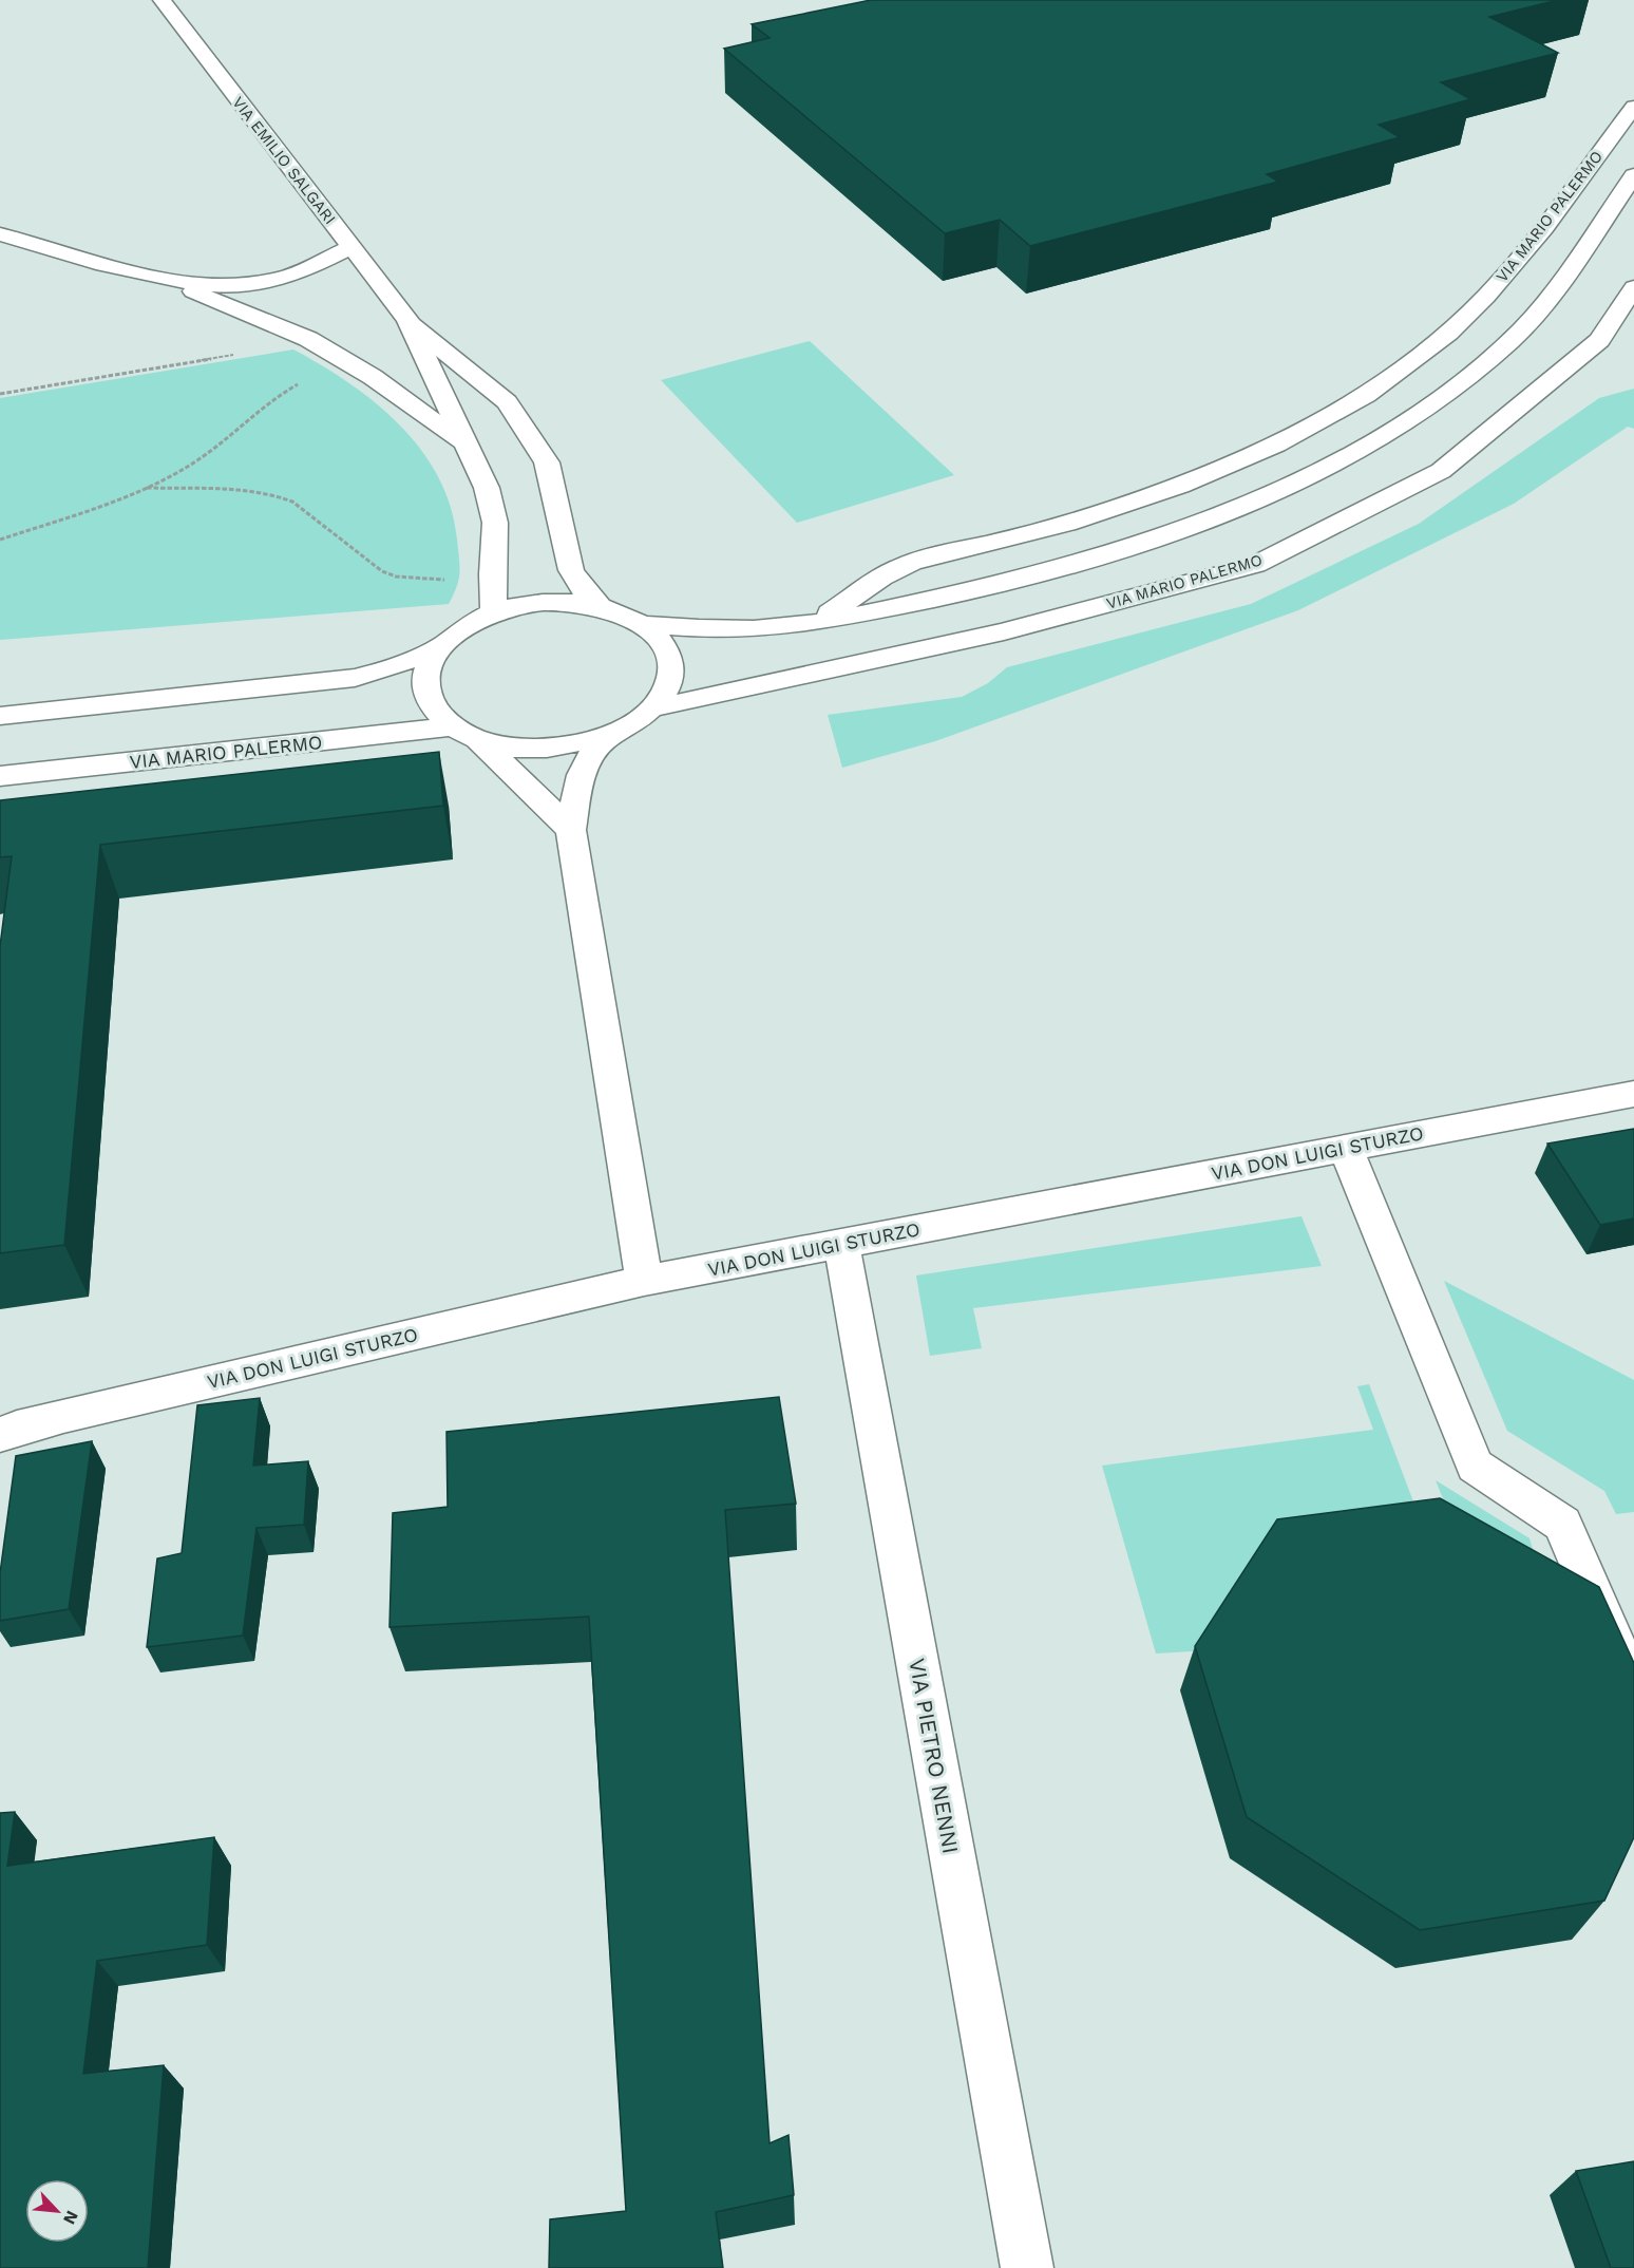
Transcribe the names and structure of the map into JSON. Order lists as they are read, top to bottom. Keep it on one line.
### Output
{"streets":{"street":["VIA EMILIO SALGARI","VIA MARIO PALERMO","VIA DON LUIGI STURZO","VIA PIETRO NENNI"]},"crossings":[["VIA EMILIO SALGARI","VIA MARIO PALERMO"],["VIA DON LUIGI STURZO","VIA PIETRO NENNI"]],"north":"bottom right"}
